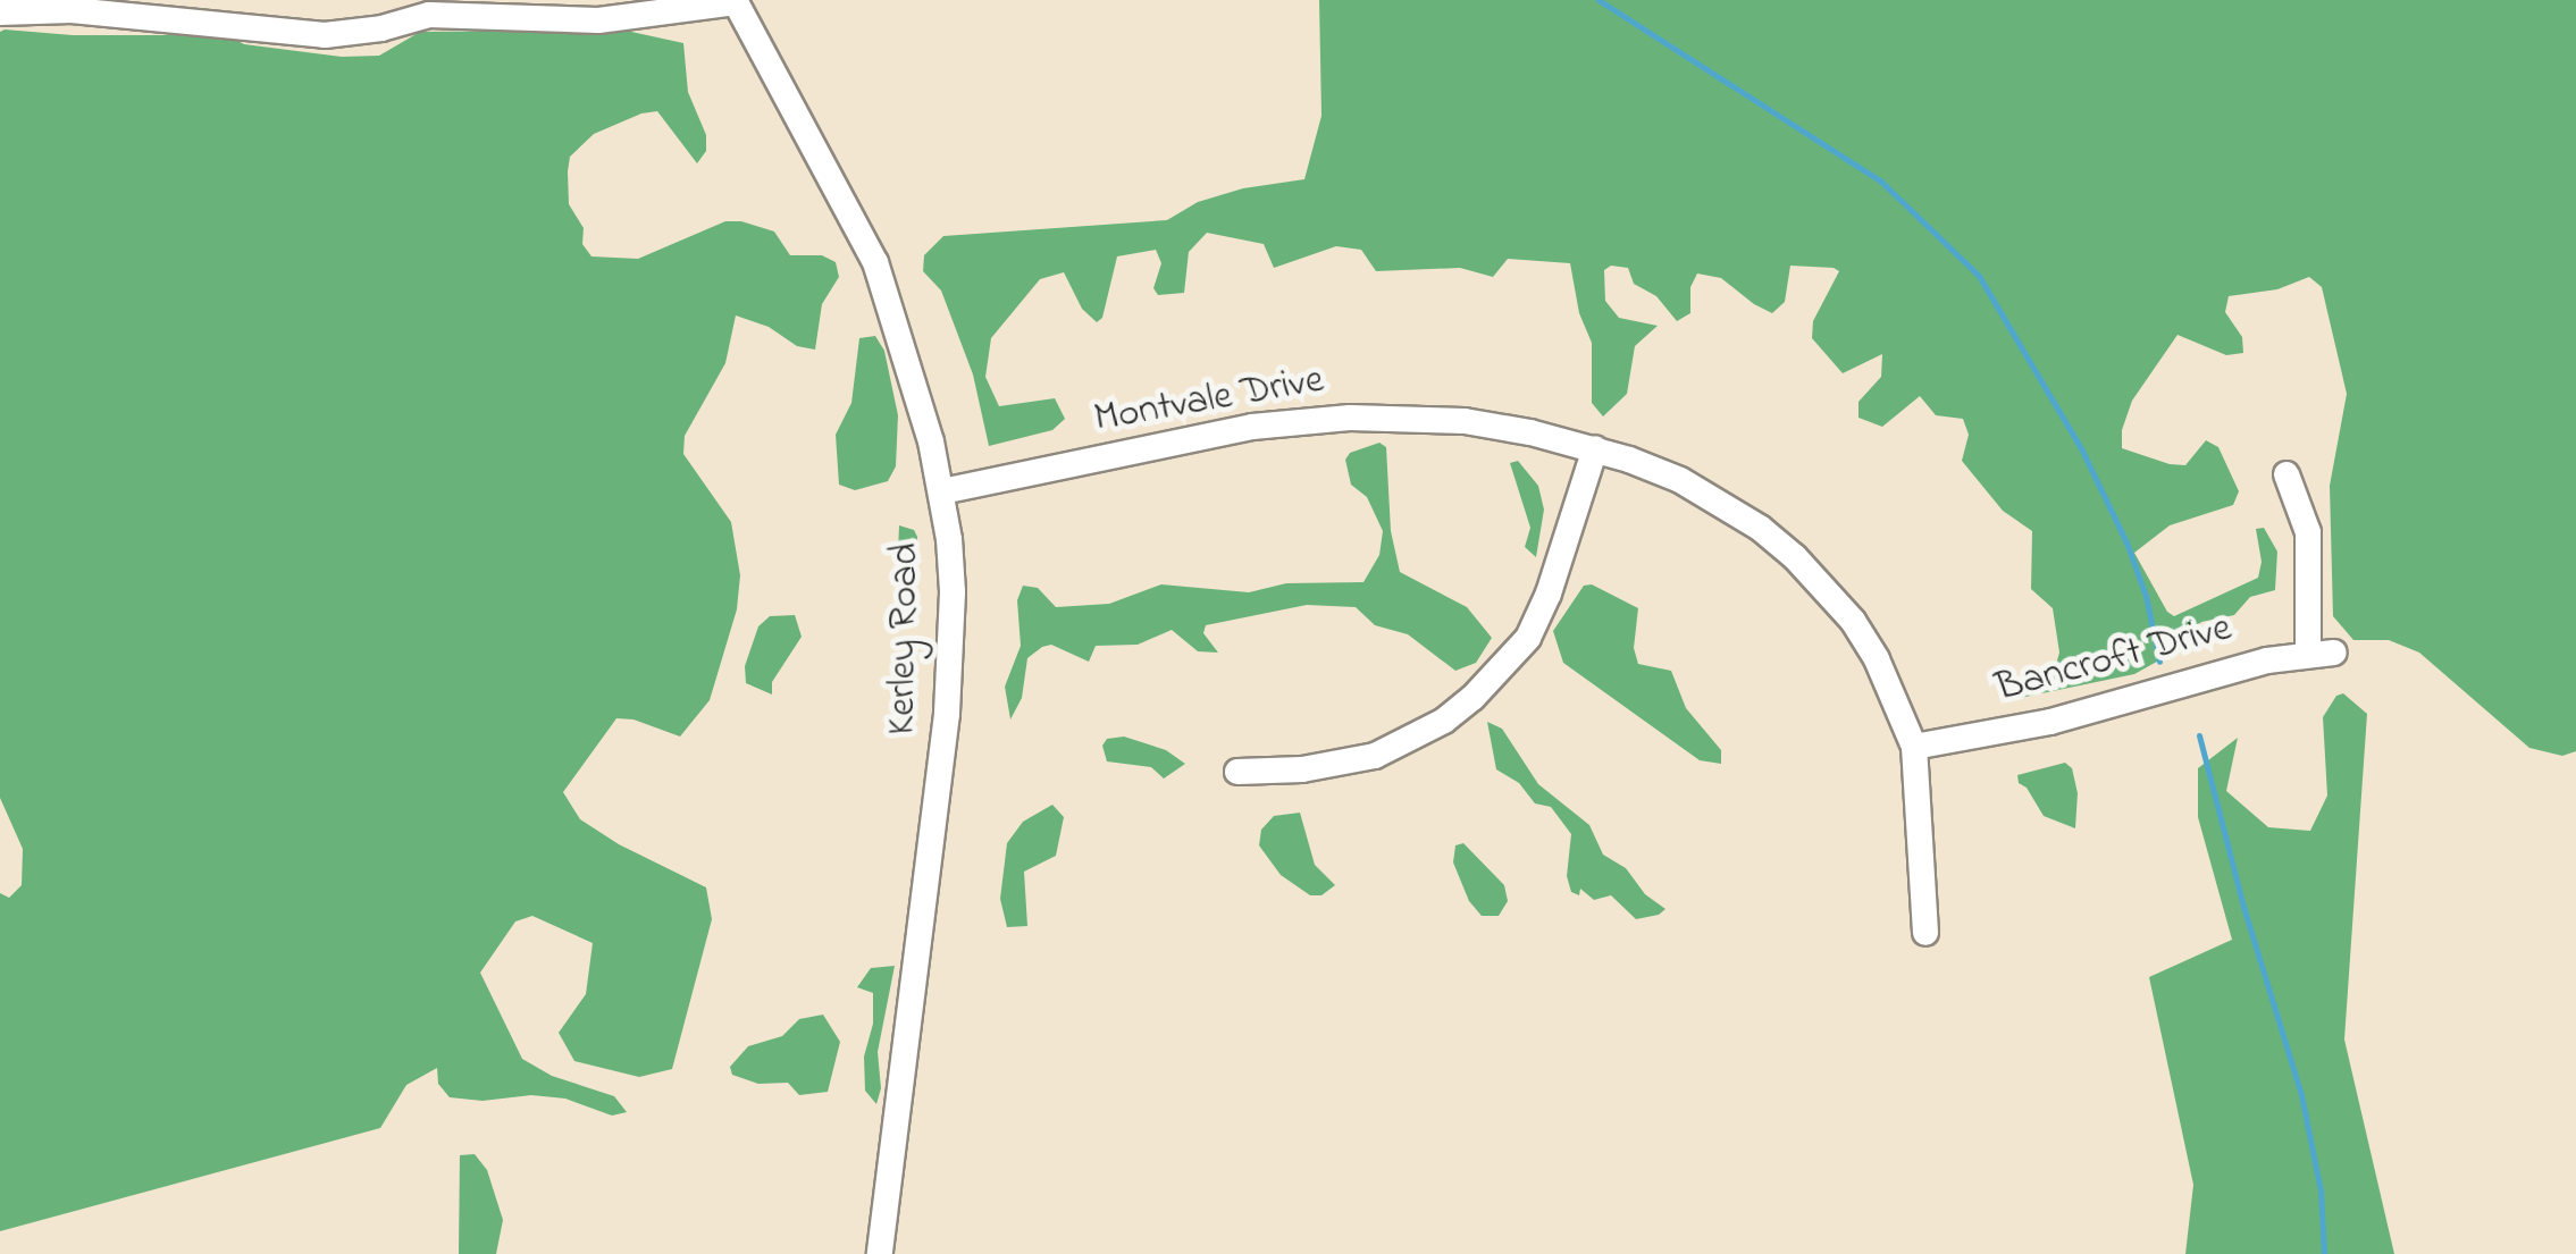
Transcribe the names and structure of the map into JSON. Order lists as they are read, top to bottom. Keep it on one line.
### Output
{"streets":{"street":["Montvale Drive","Kerley Road","Bancroft Drive"]},"crossings":[["Montvale Drive","Kerley Road"],["Montvale Drive","Bancroft Drive"]]}
